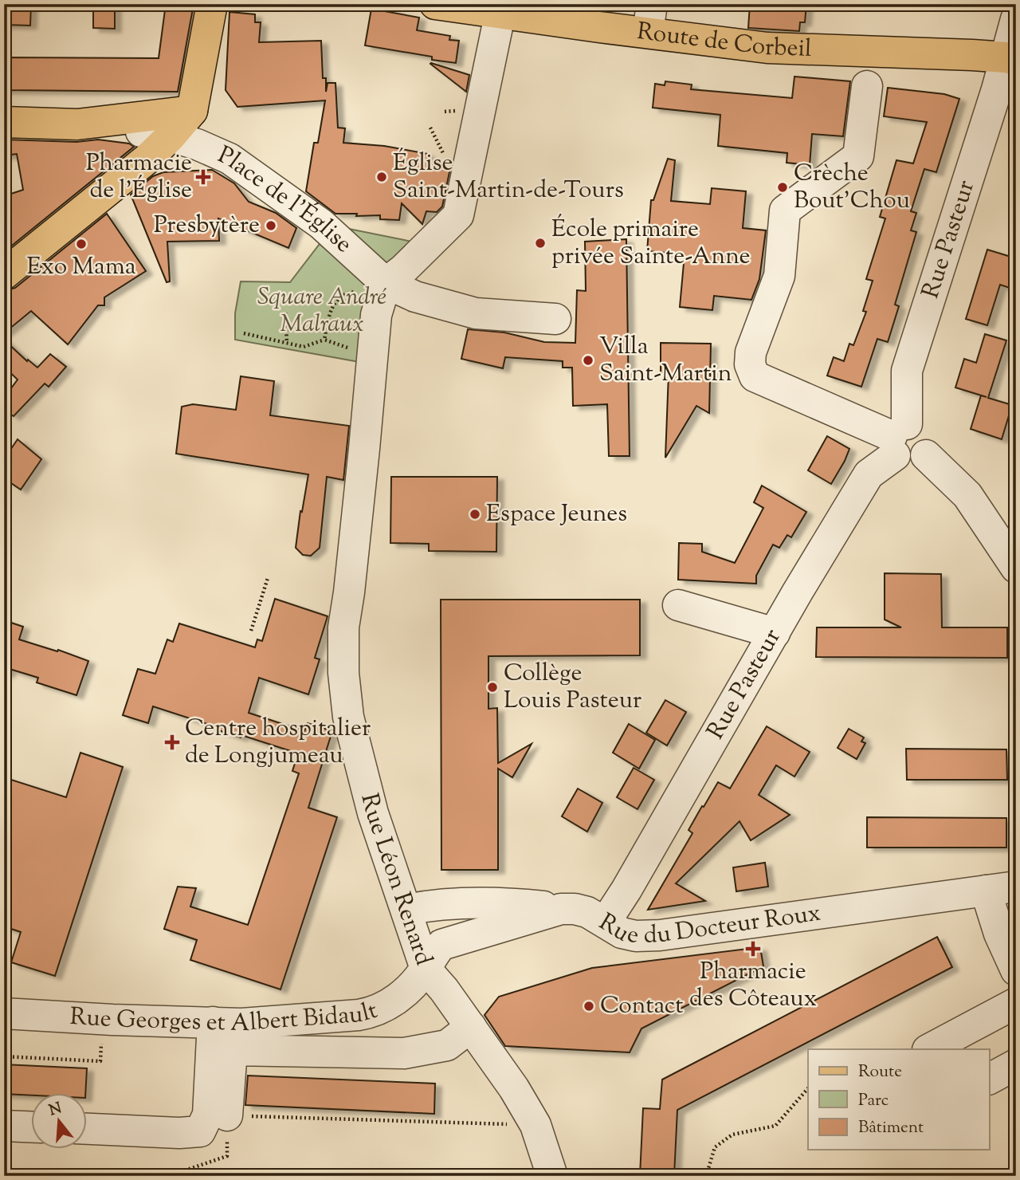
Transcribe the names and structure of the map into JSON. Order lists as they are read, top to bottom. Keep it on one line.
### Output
{"streets":{"main road":["Route de Corbeil"],"street":["Place de l'Église","Rue Pasteur","Rue Léon Renard","Rue du Docteur Roux","Rue Georges et Albert Bidault"]},"crossings":[["Route de Corbeil","Rue Pasteur"],["Place de l'Église","Rue Léon Renard"],["Rue Pasteur","Rue du Docteur Roux"],["Rue Léon Renard","Rue du Docteur Roux"],["Rue Léon Renard","Rue Georges et Albert Bidault"],["Rue du Docteur Roux","Rue Georges et Albert Bidault"]],"parks":["Square André Malraux"],"places":{"health":["Pharmacie de l'Église","Centre hospitalier de Longjumeau","Pharmacie des Côteaux"],"other":["Église Saint-Martin-de-Tours","Crèche Bout'Chou","Presbytère","École primaire privée Sainte-Anne","Exo Mama","Villa Saint-Martin","Espace Jeunes","Collège Louis Pasteur","Contact"]},"legend":["Route","Parc","Bâtiment"],"north":"top"}
